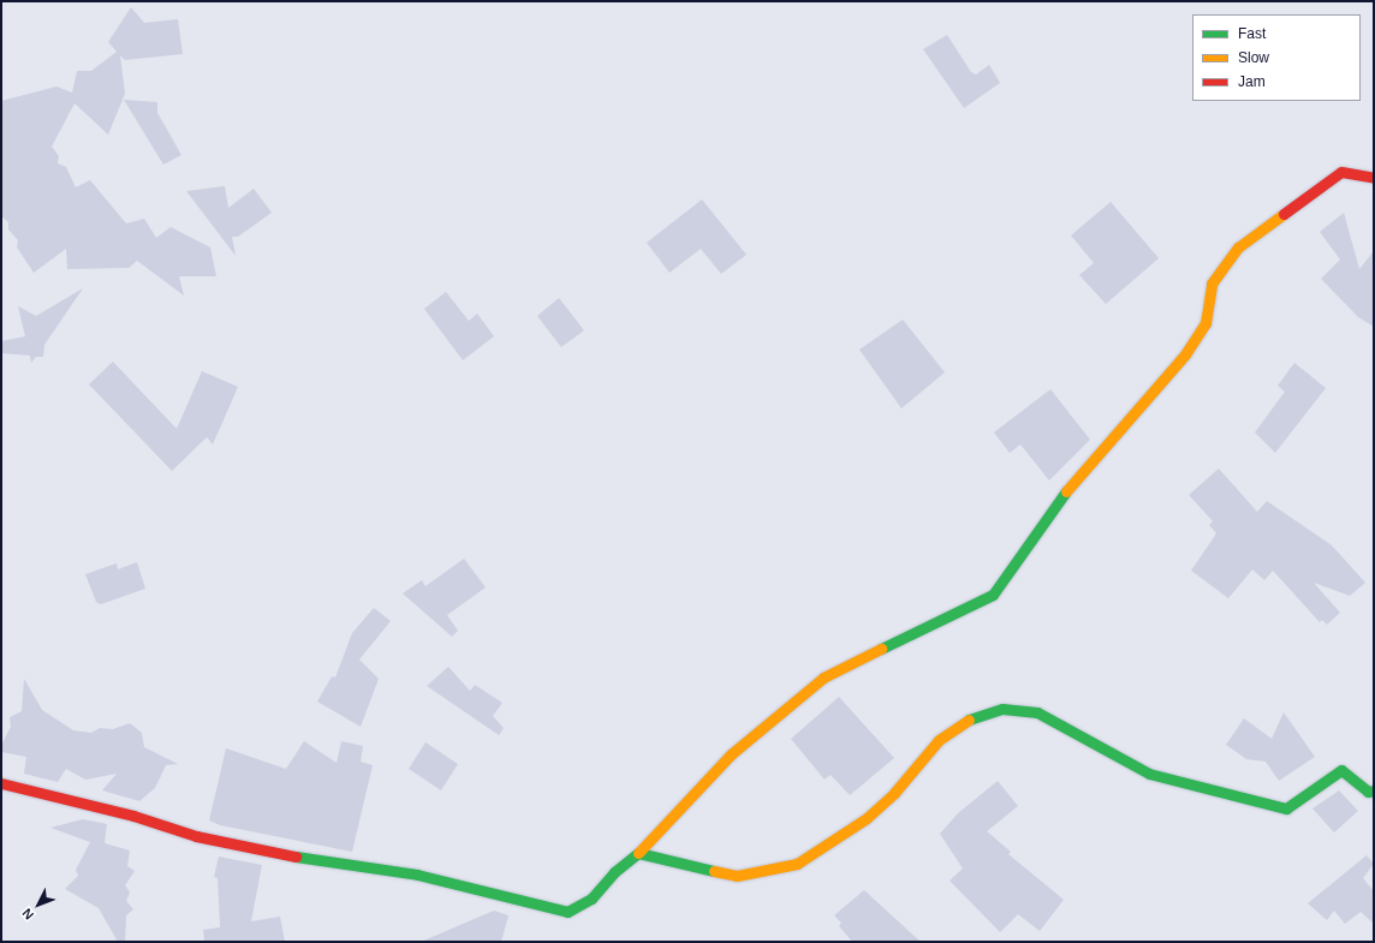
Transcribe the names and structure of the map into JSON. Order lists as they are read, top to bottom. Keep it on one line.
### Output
{"legend":["Fast","Slow","Jam"],"north":"bottom left"}
